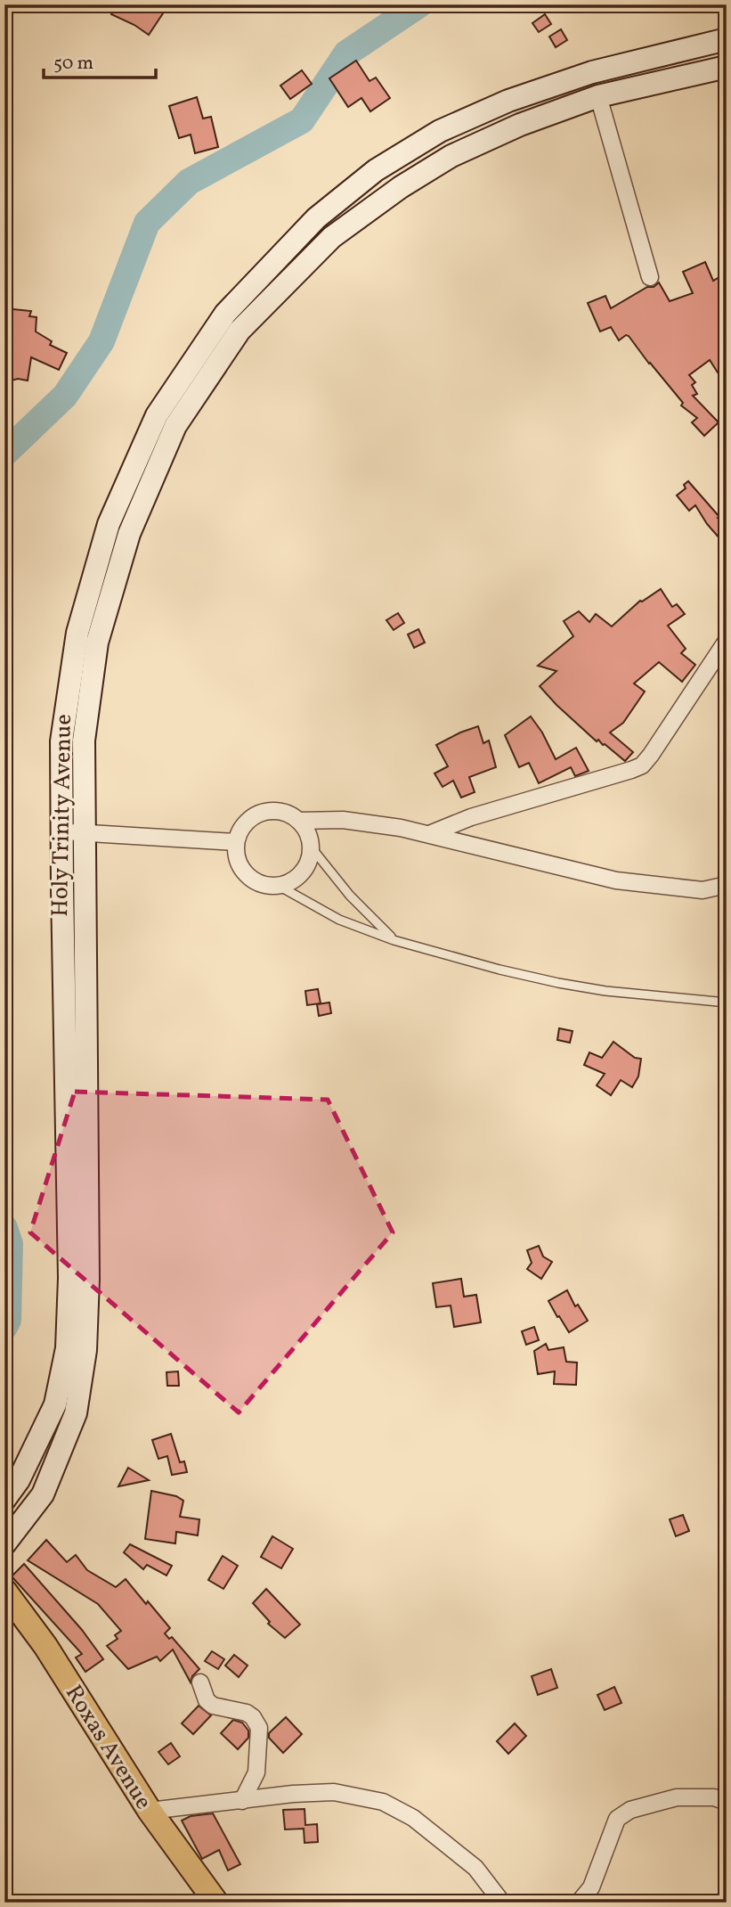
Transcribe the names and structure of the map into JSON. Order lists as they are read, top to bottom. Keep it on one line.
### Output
{"streets":{"main road":["Holy Trinity Avenue","Roxas Avenue"]},"scale_bar":"50 m"}
